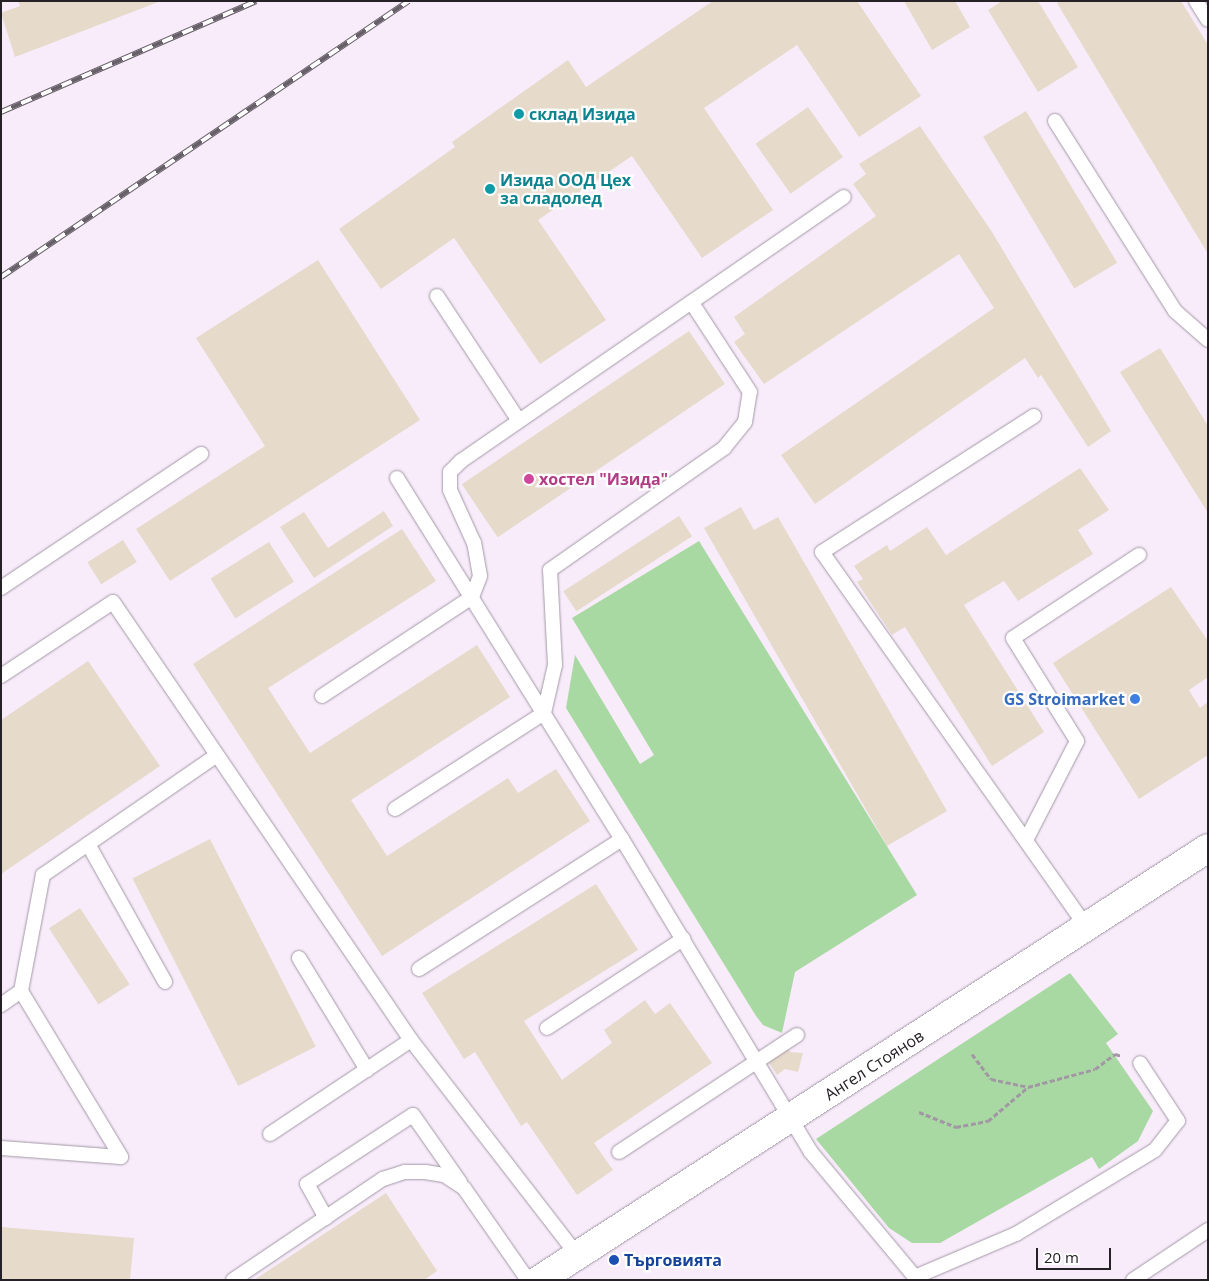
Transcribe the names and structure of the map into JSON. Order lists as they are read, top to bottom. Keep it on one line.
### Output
{"streets":{"street":["Ангел Стоянов"]},"places":["склад Изида","Изида ООД Цех за сладолед","хостел \"Изида\"","GS Stroimarket","Търговията"],"scale_bar":"20 m"}
